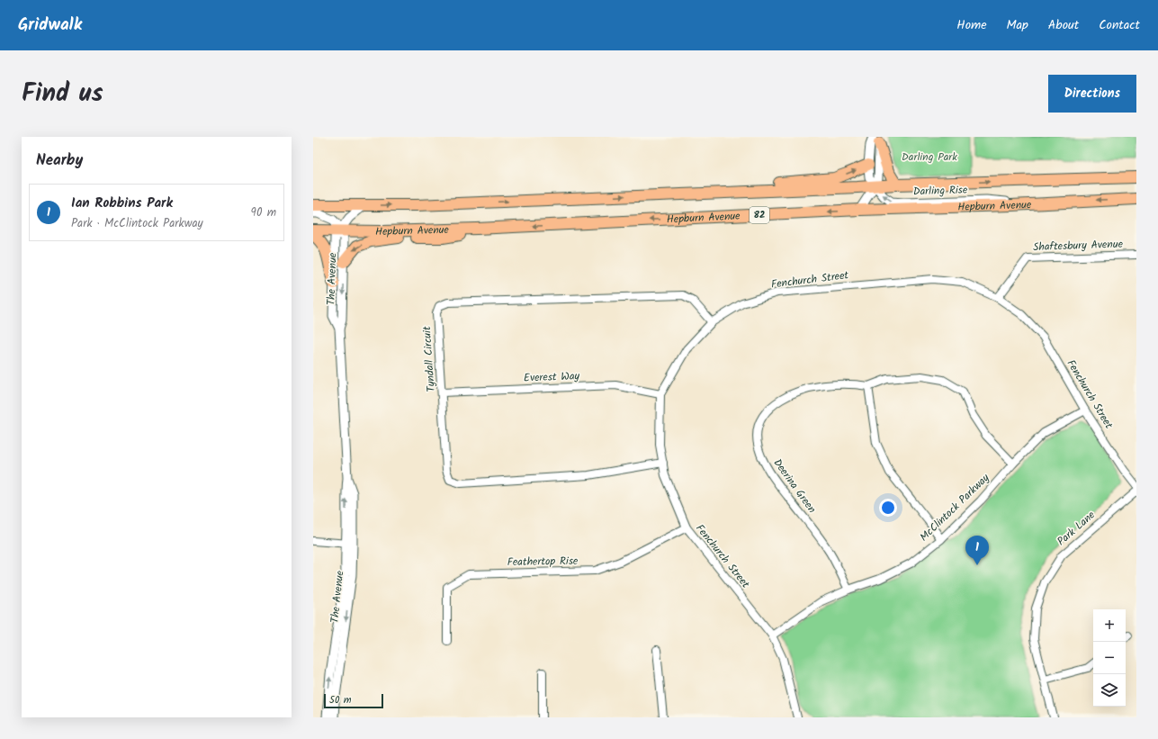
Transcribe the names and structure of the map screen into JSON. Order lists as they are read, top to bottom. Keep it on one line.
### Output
{"streets":{"main road":["Hepburn Avenue","82"],"street":["Darling Rise","Shaftesbury Avenue","The Avenue","Fenchurch Street","Tyndall Circuit","Everest Way","Deerina Green","McClintock Parkway","Park Lane","Feathertop Rise"]},"crossings":[["Darling Rise","Hepburn Avenue"],["Darling Rise","82"],["Hepburn Avenue","The Avenue"],["82","The Avenue"],["Shaftesbury Avenue","Fenchurch Street"],["Fenchurch Street","Tyndall Circuit"],["Fenchurch Street","Everest Way"],["Fenchurch Street","McClintock Parkway"],["Fenchurch Street","Feathertop Rise"],["Tyndall Circuit","Everest Way"],["Deerina Green","McClintock Parkway"]],"one_way":["Darling Rise"],"parks":["Darling Park"],"scale_bar":"50 m","page":{"header":"Gridwalk","nav":["Home","Map","About","Contact"],"title":"Find us","buttons":"Directions","heading":"Nearby","list":[{"mark":"1","name":"Ian Robbins Park","note":"Park · McClintock Parkway","value":"90 m"}],"pins":"1","map_buttons":["+","−"],"scale":"50 m"}}
